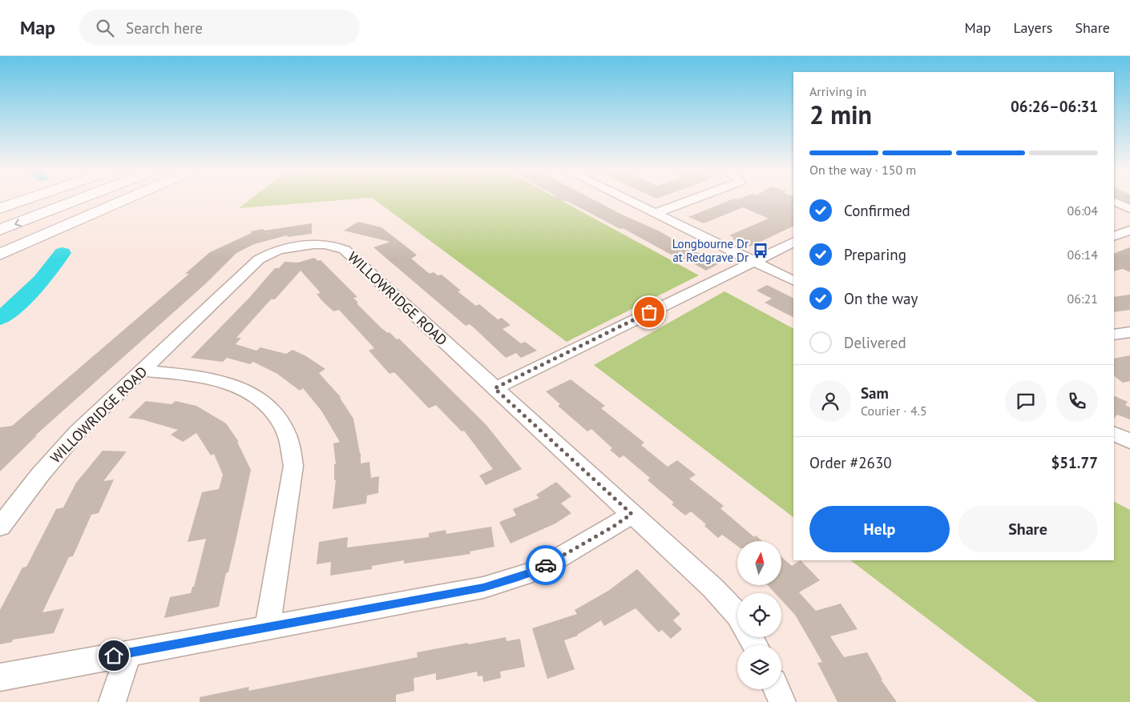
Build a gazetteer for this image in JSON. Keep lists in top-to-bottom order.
{
  "streets": {
    "street": ["WILLOWRIDGE ROAD"]
  },
  "places": {
    "bus stop": ["Longbourne Dr at Redgrave Dr"]
  },
  "north": "top",
  "page": {
    "header": "Map",
    "search": "Search here",
    "nav": ["Map", "Layers", "Share"],
    "heading": ["2 min", "Arriving in", "06:26–06:31"],
    "panel": [
      "Sam",
      "Courier · 4.5",
      "Order #2630",
      "$51.77"
    ],
    "bar": "On the way · 150 m",
    "list": [
      ["Confirmed", "06:04"],
      ["Preparing", "06:14"],
      ["On the way", "06:21"],
      "Delivered"
    ],
    "buttons": ["Help", "Share"]
  }
}
